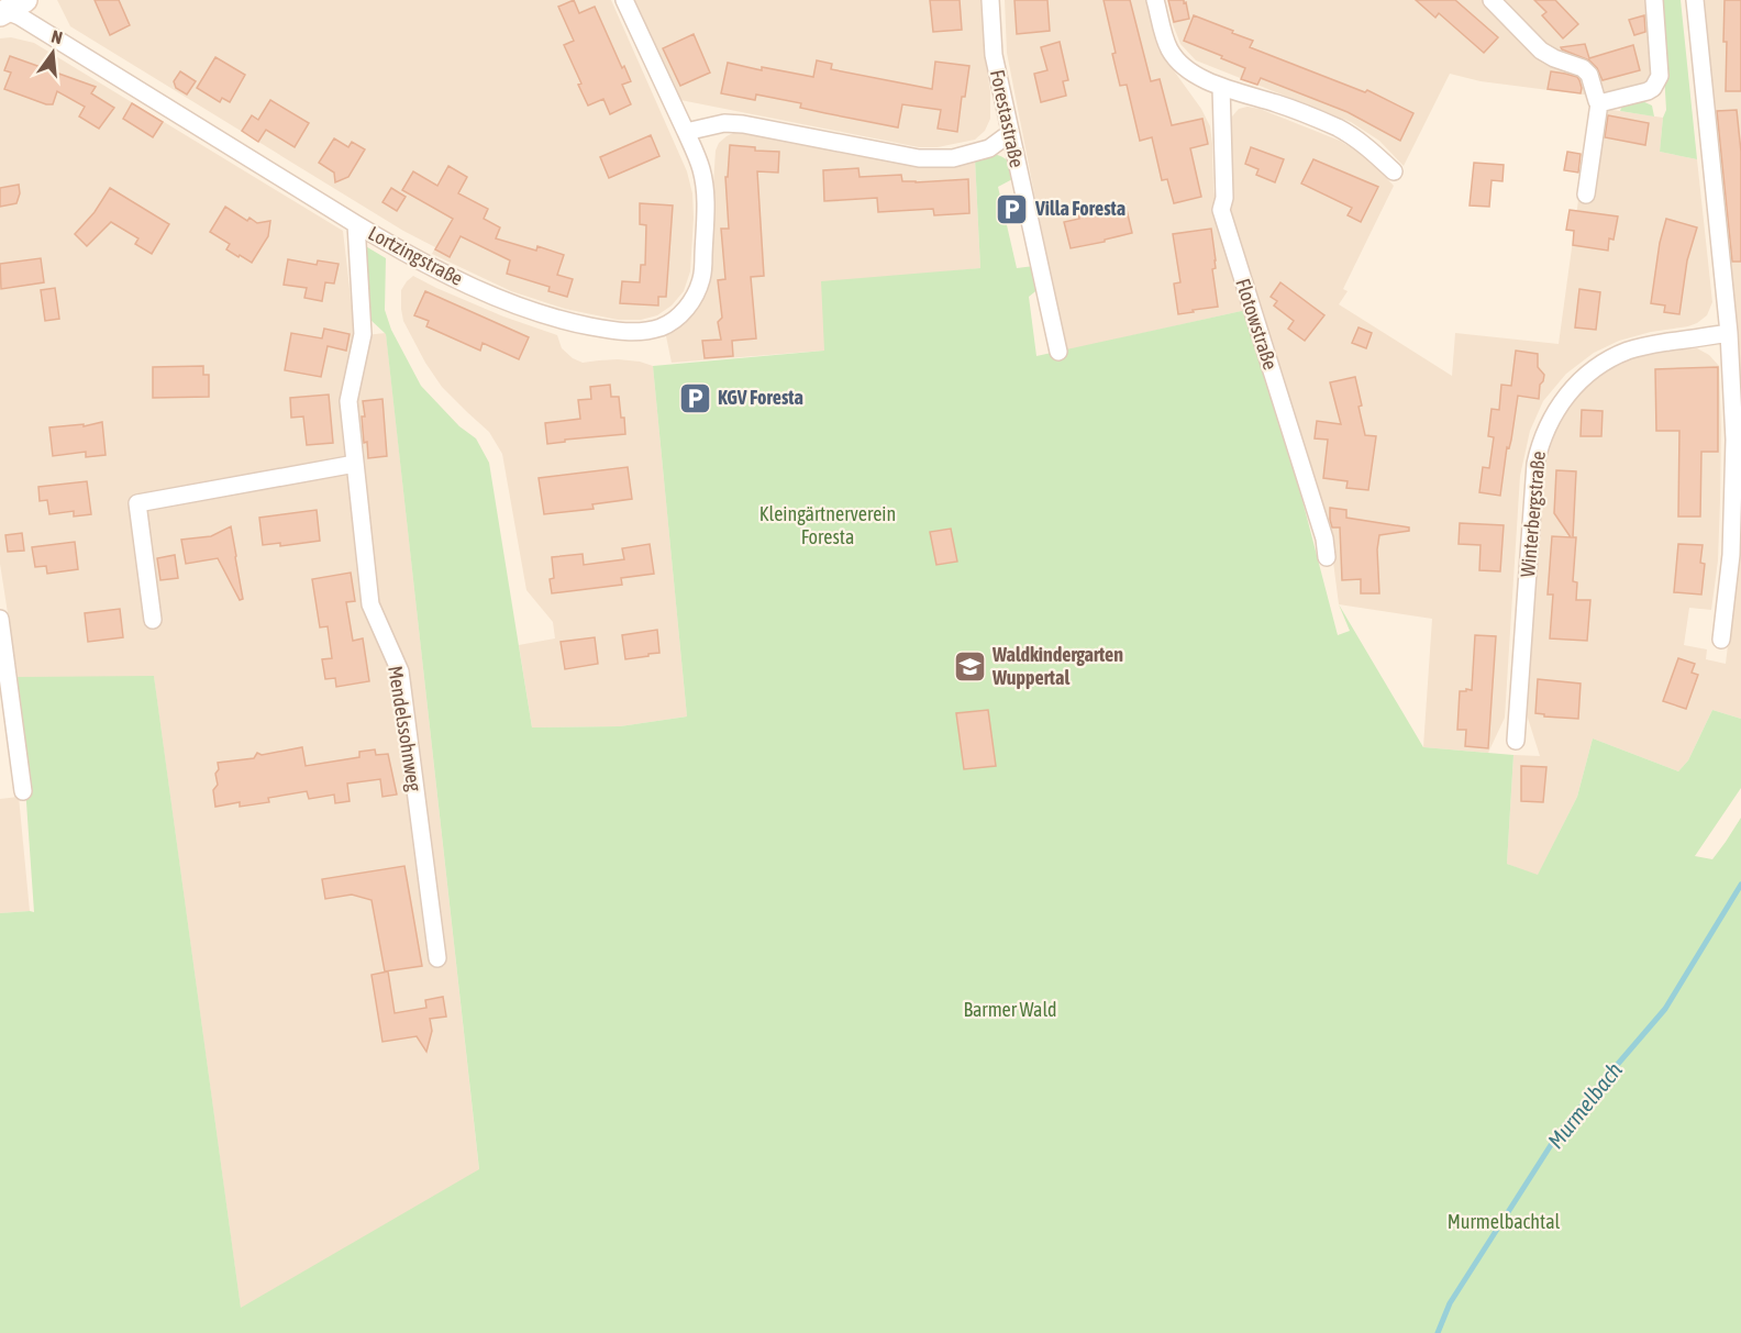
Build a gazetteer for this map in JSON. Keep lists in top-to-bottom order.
{
  "streets": {
    "street": [
      "Forestastraße",
      "Lortzingstraße",
      "Flotowstraße",
      "Winterbergstraße",
      "Mendelssohnweg"
    ]
  },
  "crossings": [
    ["Lortzingstraße", "Mendelssohnweg"]
  ],
  "water": ["Murmelbach"],
  "parks": ["Kleingärtnerverein Foresta", "Barmer Wald", "Murmelbachtal"],
  "places": {
    "parking": ["Villa Foresta", "KGV Foresta"],
    "school or university": ["Waldkindergarten Wuppertal"]
  },
  "north": "top"
}
